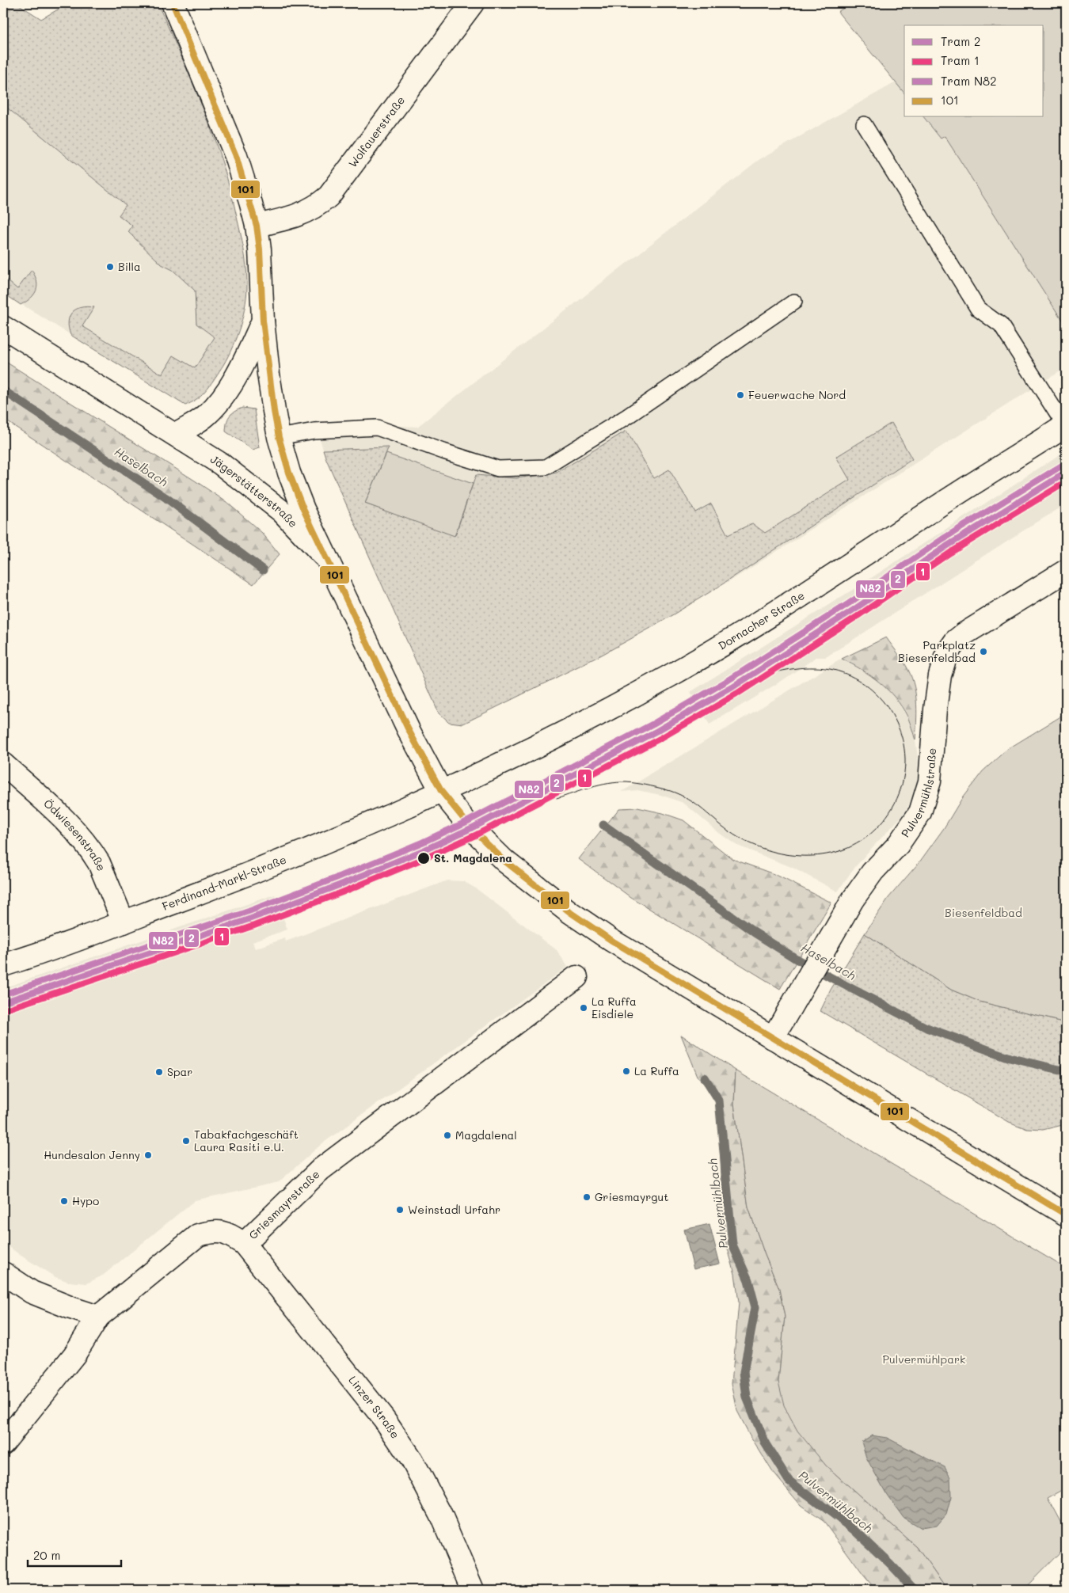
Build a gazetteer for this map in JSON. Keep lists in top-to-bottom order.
{
  "streets": {
    "street": [
      "Wolfauerstraße",
      "Jägerstätterstraße",
      "Dornacher Straße",
      "Pulvermühlstraße",
      "Ödwiesenstraße",
      "Ferdinand-Markl-Straße",
      "Griesmayrstraße",
      "Linzer Straße"
    ]
  },
  "crossings": [
    ["Jägerstätterstraße", "Dornacher Straße"],
    ["Jägerstätterstraße", "Ferdinand-Markl-Straße"],
    ["Dornacher Straße", "Ferdinand-Markl-Straße"],
    ["Ödwiesenstraße", "Ferdinand-Markl-Straße"],
    ["Griesmayrstraße", "Linzer Straße"]
  ],
  "water": ["Haselbach", "Pulvermühlbach"],
  "parks": ["Biesenfeldbad", "Pulvermühlpark"],
  "places": [
    "Billa",
    "Feuerwache Nord",
    "Parkplatz Biesenfeldbad",
    "St. Magdalena",
    "La Ruffa Eisdiele",
    "La Ruffa",
    "Spar",
    "Magdalenal",
    "Tabakfachgeschäft Laura Rasiti e.U.",
    "Hundesalon Jenny",
    "Griesmayrgut",
    "Hypo",
    "Weinstadl Urfahr"
  ],
  "lines": [
    "transit line 101",
    "tram line N82",
    "tram line 2",
    "tram line 1"
  ],
  "legend": [
    "Tram 2",
    "Tram 1",
    "Tram N82",
    "101"
  ],
  "scale_bar": "20 m"
}
